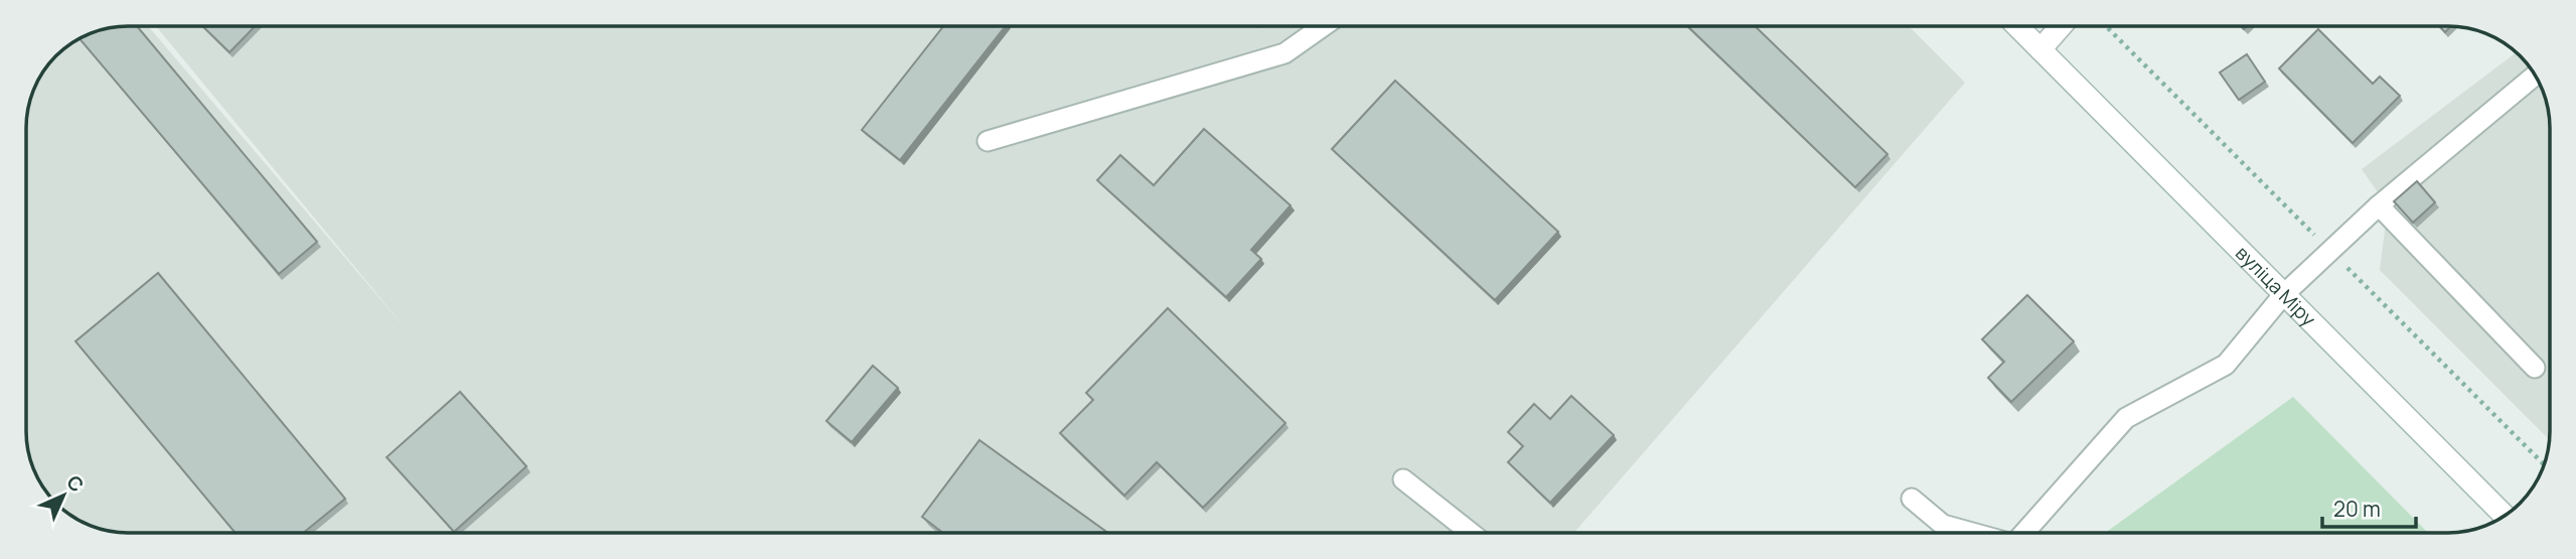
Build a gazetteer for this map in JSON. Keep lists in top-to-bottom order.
{
  "streets": {
    "main road": ["вуліца Міру"]
  },
  "scale_bar": "20 m",
  "north": "top right"
}
